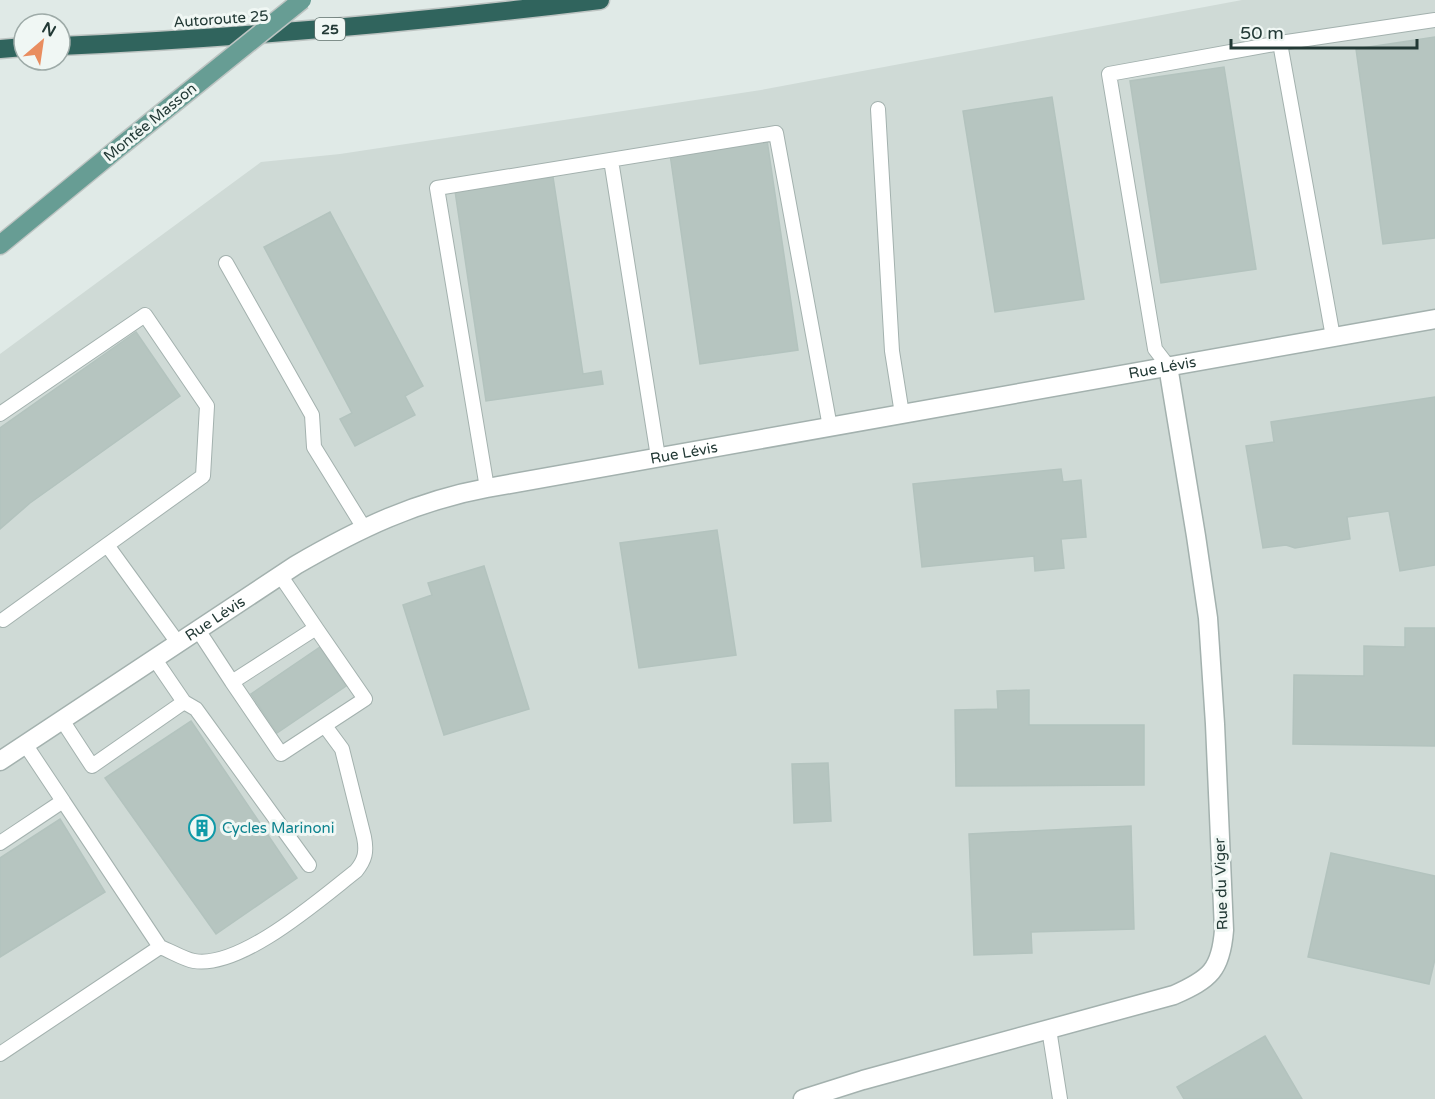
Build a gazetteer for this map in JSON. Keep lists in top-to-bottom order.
{
  "streets": {
    "highway": ["Autoroute 25", "25"],
    "main road": ["Montée Masson"],
    "street": ["Rue Lévis", "Rue du Viger"]
  },
  "crossings": [
    ["Rue Lévis", "Rue du Viger"]
  ],
  "places": {
    "building": ["Cycles Marinoni"]
  },
  "scale_bar": "50 m",
  "north": "top right"
}
